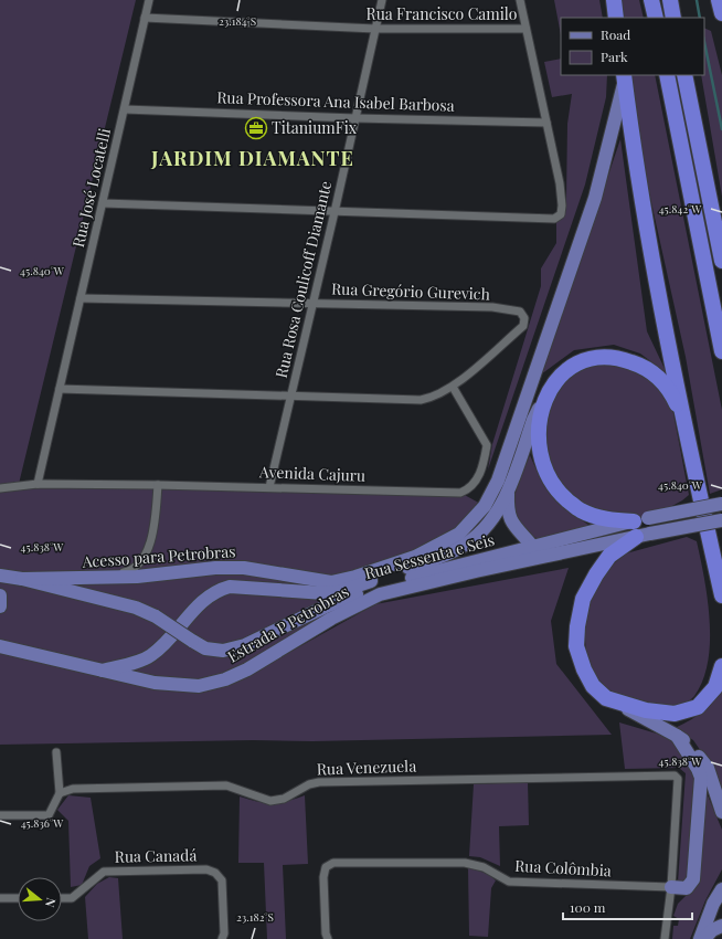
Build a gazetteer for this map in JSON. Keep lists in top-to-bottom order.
{
  "streets": {
    "main road": ["Acesso para Petrobras", "Rua Sessenta e Seis", "Estrada P Petrobras"],
    "street": [
      "Rua Francisco Camilo",
      "Rua Professora Ana Isabel Barbosa",
      "Rua José Locatelli",
      "Rua Rosa Coulicoff Diamante",
      "Rua Gregório Gurevich",
      "Avenida Cajuru",
      "Rua Venezuela",
      "Rua Canadá",
      "Rua Colômbia"
    ]
  },
  "crossings": [
    ["Rua Francisco Camilo", "Rua José Locatelli"],
    ["Rua Francisco Camilo", "Rua Rosa Coulicoff Diamante"],
    ["Rua Professora Ana Isabel Barbosa", "Rua José Locatelli"],
    ["Rua Professora Ana Isabel Barbosa", "Rua Rosa Coulicoff Diamante"],
    ["Rua José Locatelli", "Rua Gregório Gurevich"],
    ["Rua José Locatelli", "Avenida Cajuru"],
    ["Rua Rosa Coulicoff Diamante", "Rua Gregório Gurevich"],
    ["Rua Rosa Coulicoff Diamante", "Avenida Cajuru"],
    ["Rua Gregório Gurevich", "Avenida Cajuru"],
    ["Acesso para Petrobras", "Rua Sessenta e Seis"],
    ["Rua Venezuela", "Rua Colômbia"]
  ],
  "districts": ["JARDIM DIAMANTE"],
  "places": {
    "office": ["TitaniumFix"]
  },
  "legend": ["Road", "Park"],
  "scale_bar": "100 m",
  "north": "right",
  "coordinates": [
    "23.184°S",
    "45.842°W",
    "45.840°W",
    "45.838°W",
    "45.836°W",
    "23.182°S"
  ]
}
